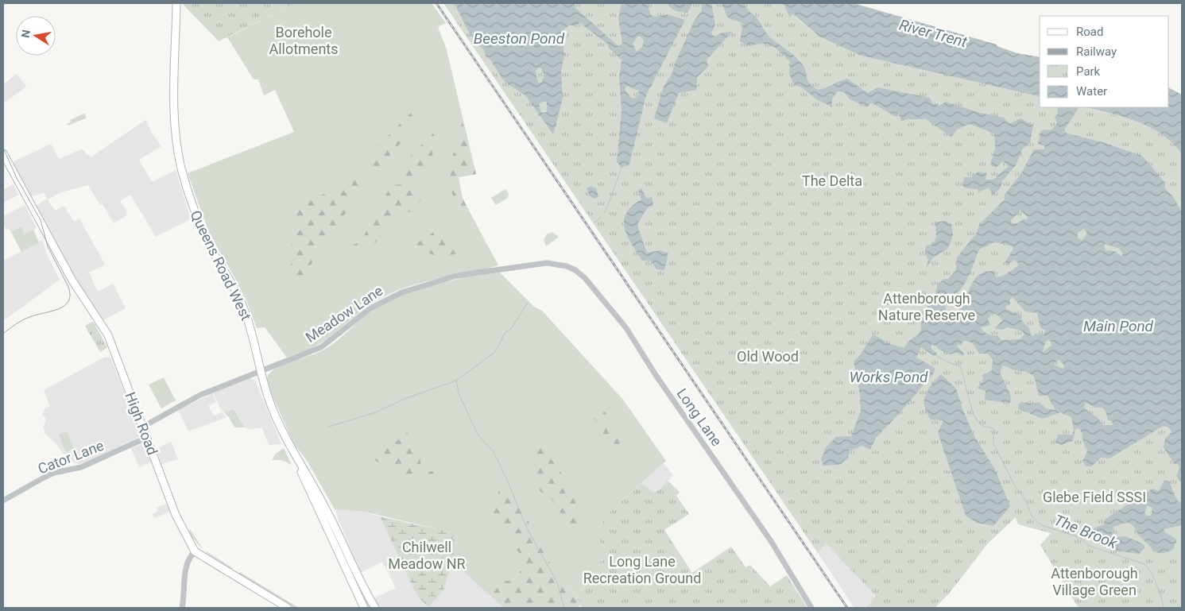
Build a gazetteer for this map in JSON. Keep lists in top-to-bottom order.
{
  "streets": {
    "main road": ["Queens Road West", "High Road"],
    "street": ["Meadow Lane", "Long Lane", "Cator Lane"]
  },
  "crossings": [
    ["Queens Road West", "Meadow Lane"],
    ["Meadow Lane", "Long Lane"],
    ["Meadow Lane", "High Road"],
    ["High Road", "Cator Lane"]
  ],
  "water": [
    "River Trent",
    "Beeston Pond",
    "Main Pond",
    "Works Pond",
    "The Brook"
  ],
  "parks": [
    "Borehole Allotments",
    "The Delta",
    "Attenborough Nature Reserve",
    "Old Wood",
    "Glebe Field SSSI",
    "Chilwell Meadow NR",
    "Long Lane Recreation Ground",
    "Attenborough Village Green"
  ],
  "legend": [
    "Road",
    "Railway",
    "Park",
    "Water"
  ],
  "north": "left"
}
